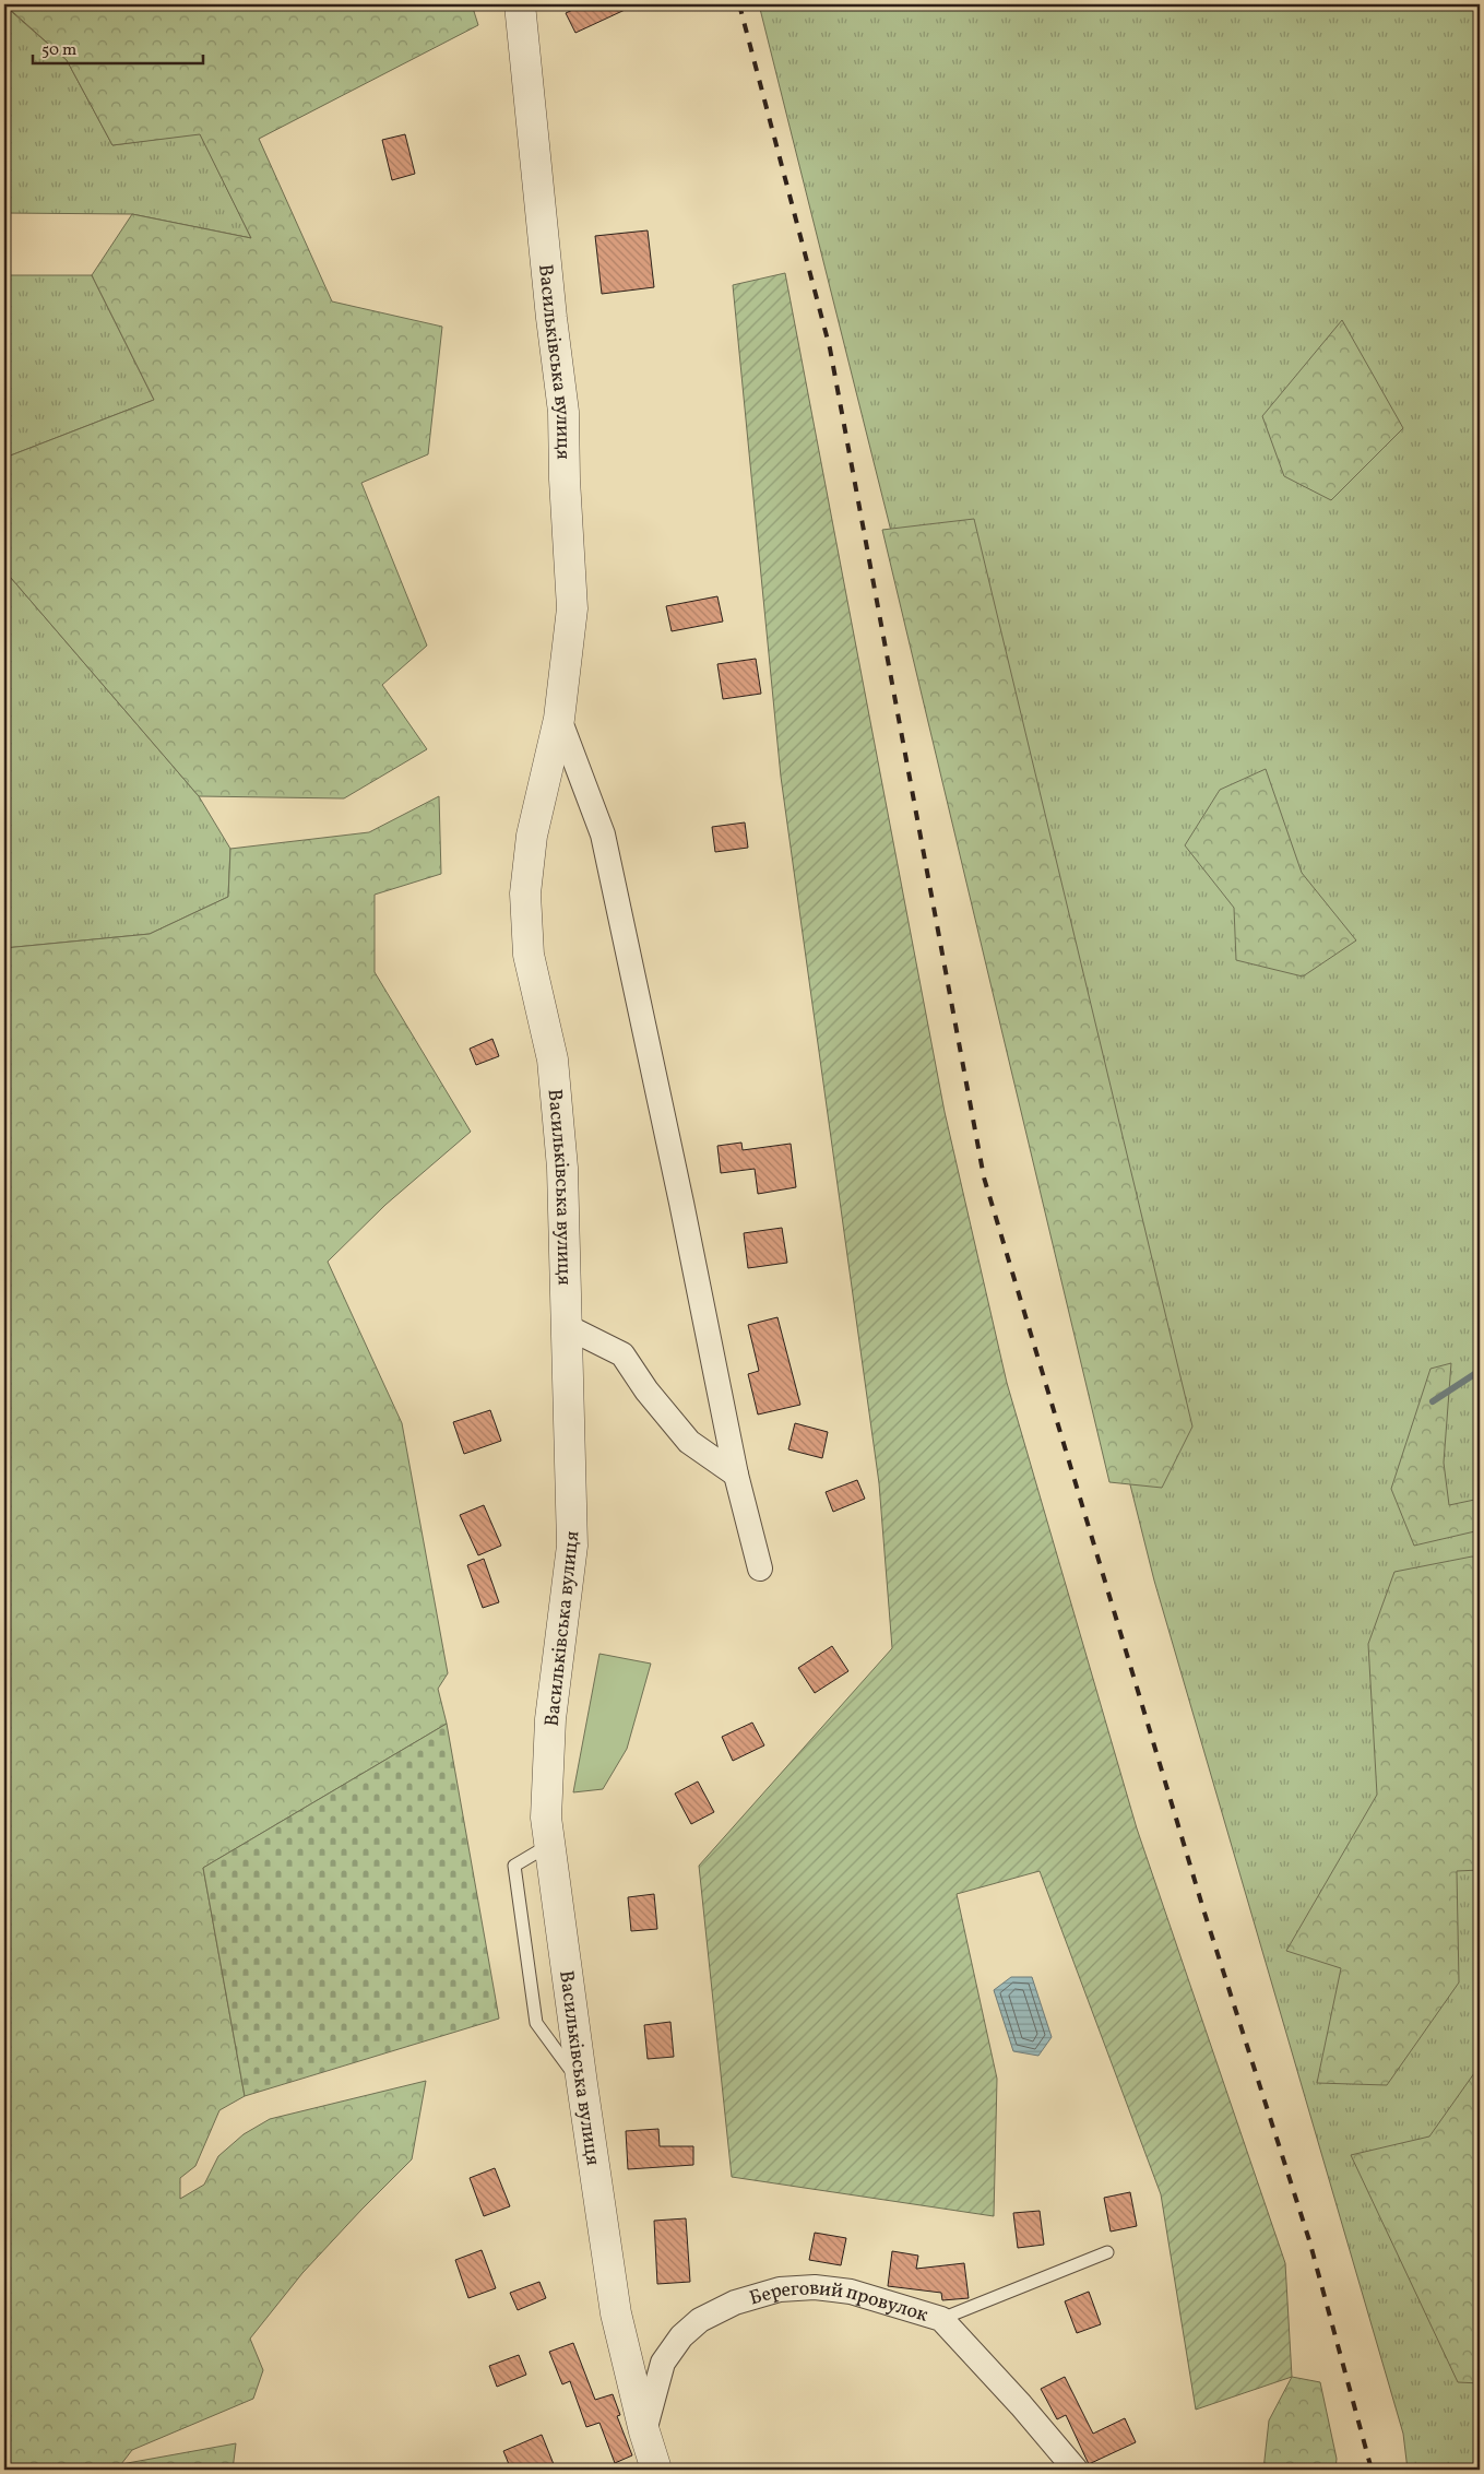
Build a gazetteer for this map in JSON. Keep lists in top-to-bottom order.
{
  "streets": {
    "street": ["Васильківська вулиця", "Береговий провулок"]
  },
  "crossings": [
    ["Васильківська вулиця", "Береговий провулок"]
  ],
  "scale_bar": "50 m"
}
